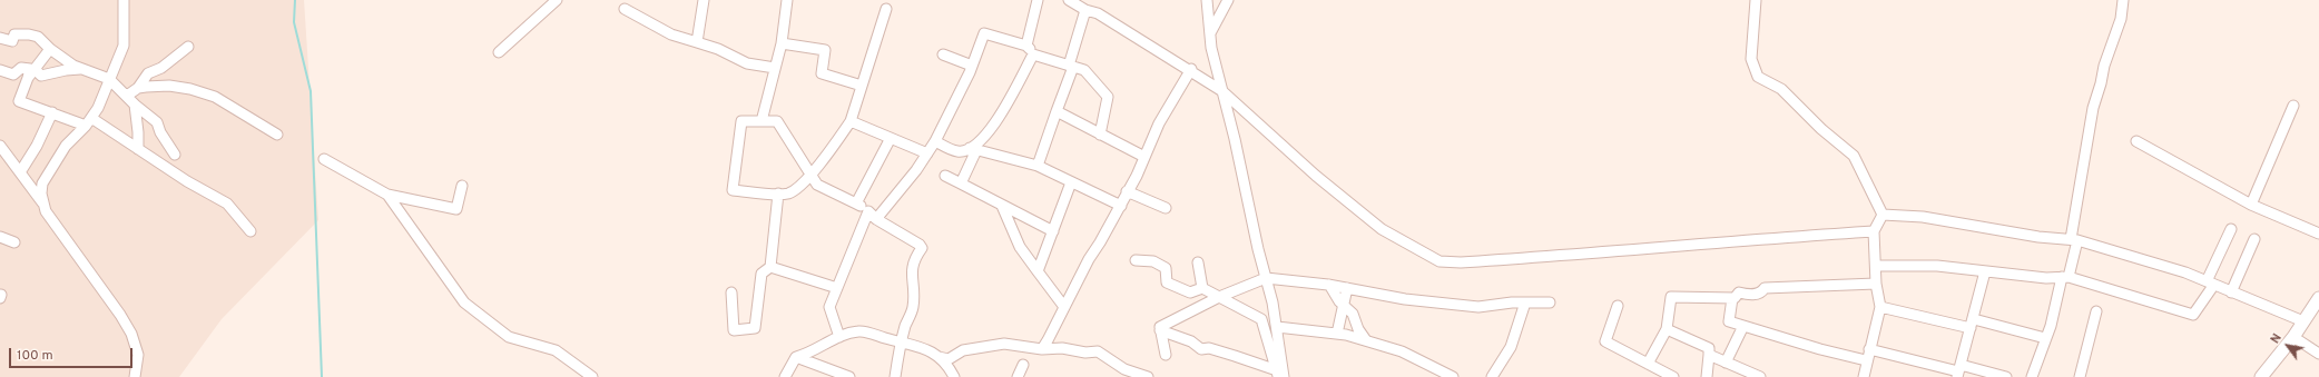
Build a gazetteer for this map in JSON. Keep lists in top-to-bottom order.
{
  "scale_bar": "100 m",
  "north": "top left"
}
